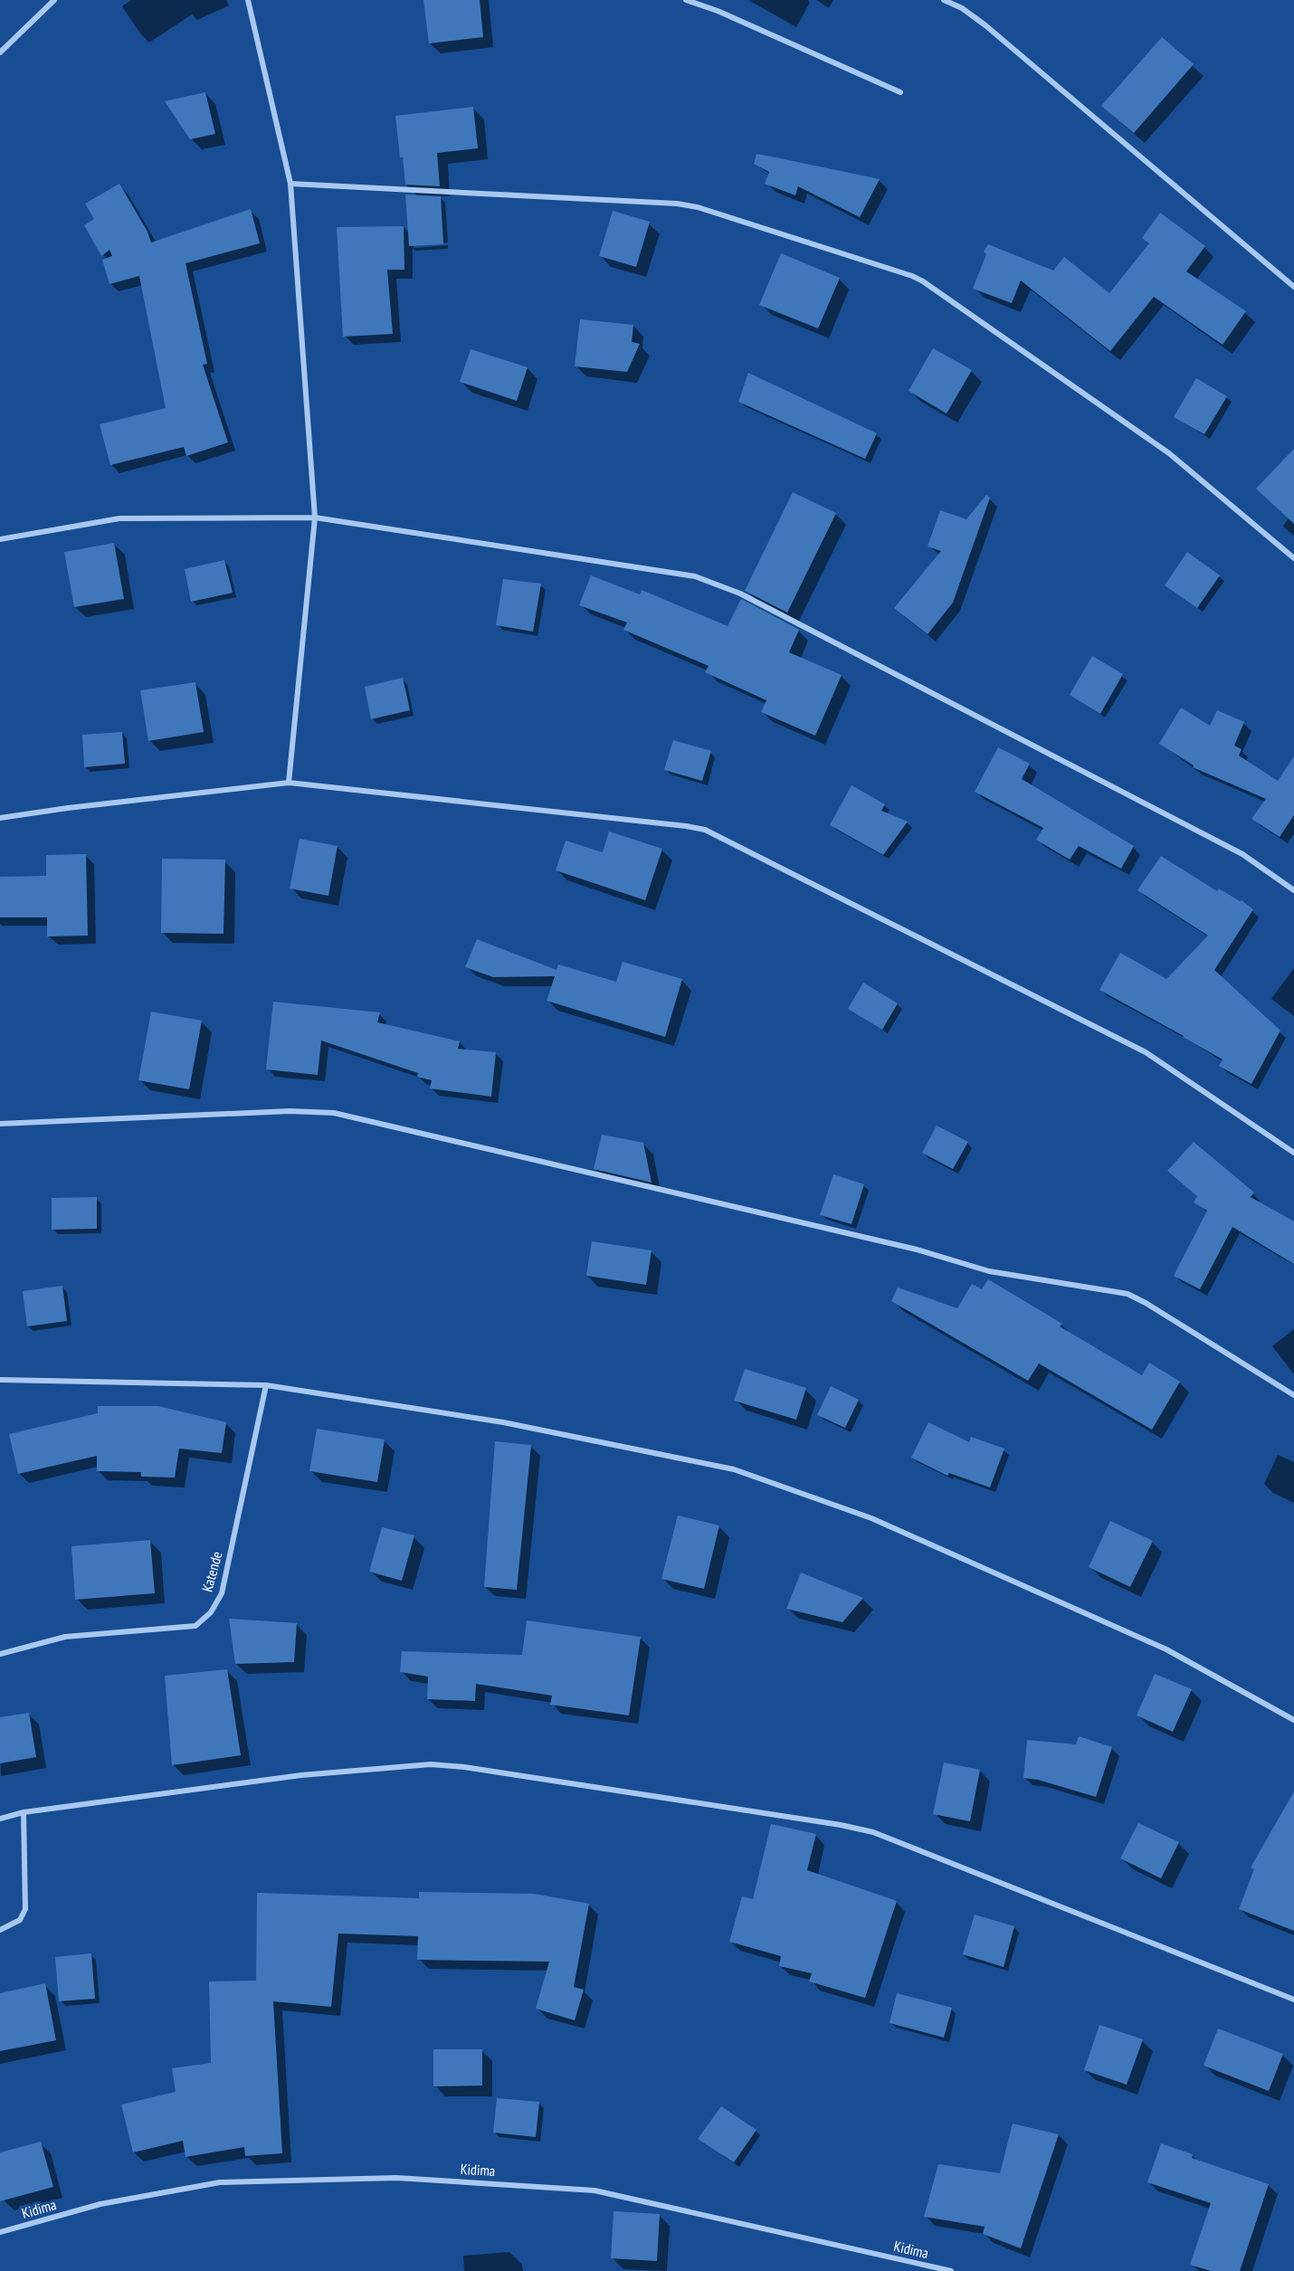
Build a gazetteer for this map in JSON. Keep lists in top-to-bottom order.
{
  "streets": {
    "street": ["Katende", "Kidima"]
  }
}
